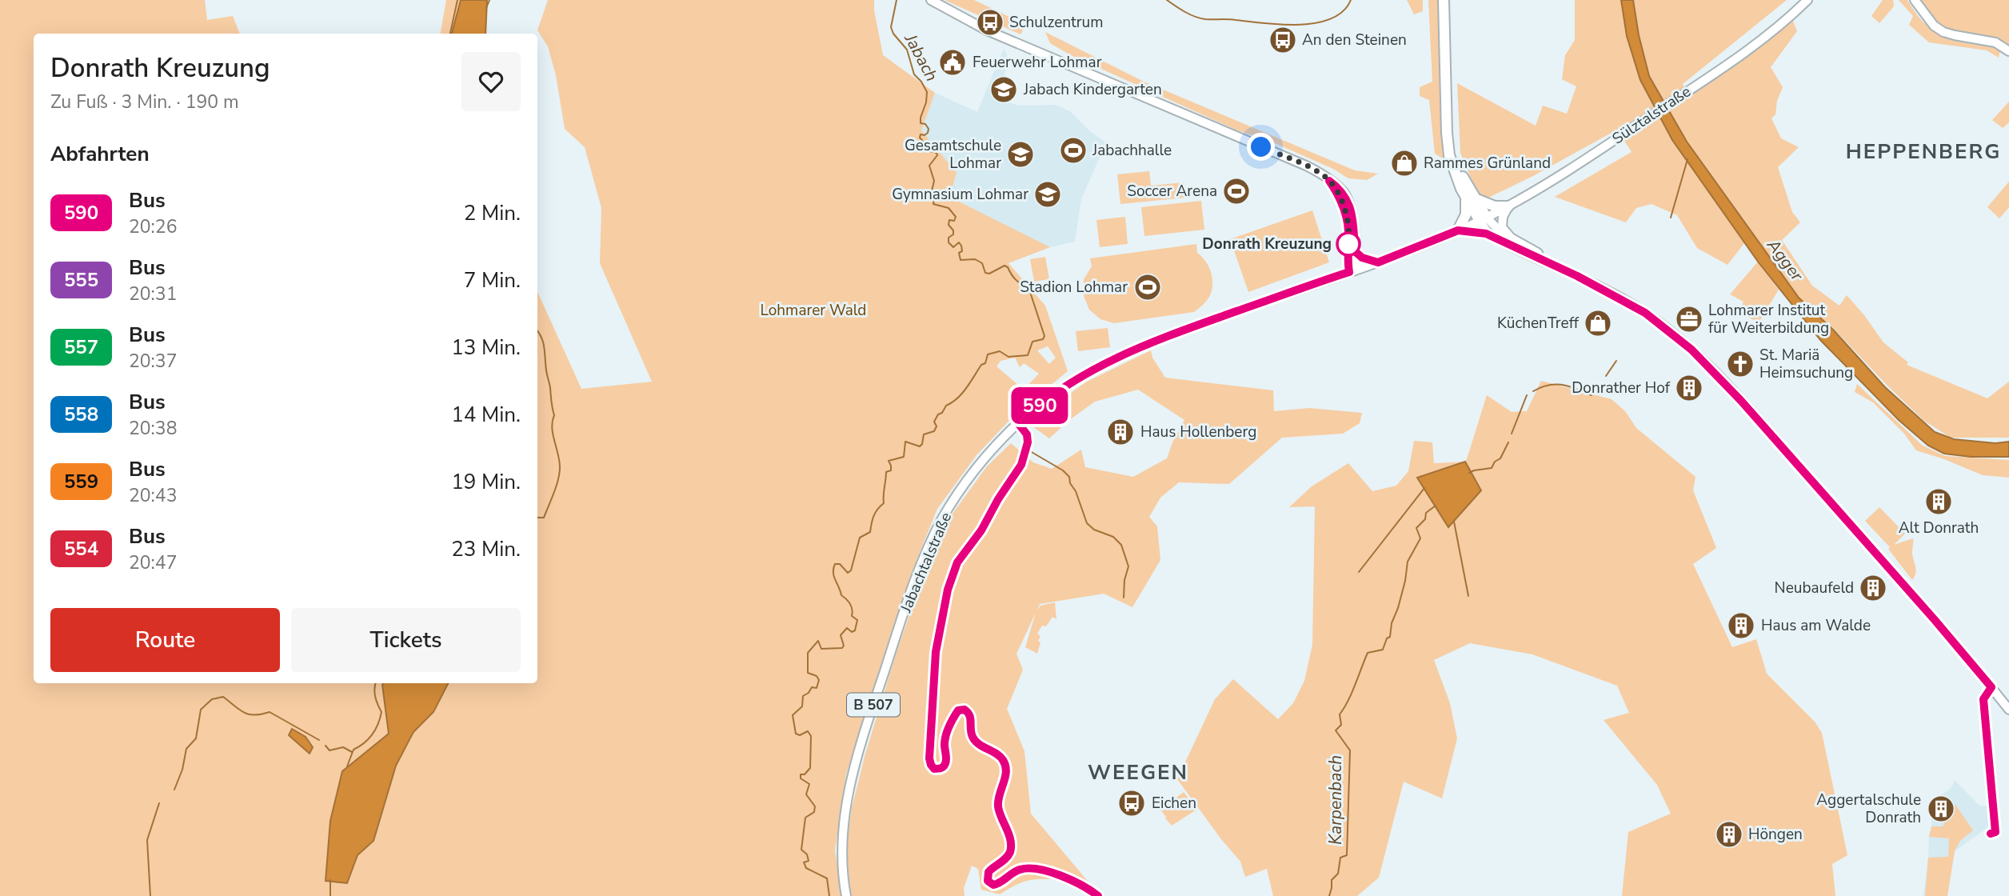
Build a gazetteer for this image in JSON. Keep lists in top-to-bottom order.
{
  "streets": {
    "main road": ["Sülztalstraße", "Jabachtalstraße", "B 507"]
  },
  "crossings": [
    ["Sülztalstraße", "Jabachtalstraße"]
  ],
  "districts": ["HEPPENBERG", "WEEGEN"],
  "water": ["Jabach", "Agger", "Karpenbach"],
  "parks": ["Lohmarer Wald"],
  "places": {
    "bus stop": ["Schulzentrum", "An den Steinen", "Eichen"],
    "public building": ["Feuerwehr Lohmar"],
    "school or university": ["Jabach Kindergarten", "Gesamtschule Lohmar", "Gymnasium Lohmar"],
    "sports": ["Jabachhalle", "Soccer Arena", "Stadion Lohmar"],
    "shop": ["Rammes Grünland", "KüchenTreff"],
    "other": ["Donrath Kreuzung"],
    "office": ["Lohmarer Institut für Weiterbildung"],
    "church": ["St. Mariä Heimsuchung"],
    "building": [
      "Donrather Hof",
      "Haus Hollenberg",
      "Alt Donrath",
      "Neubaufeld",
      "Haus am Walde",
      "Aggertalschule Donrath",
      "Höngen"
    ]
  },
  "lines": ["bus line 590"],
  "page": {
    "on_map": "590",
    "heading": [
      ["Donrath Kreuzung", "Zu Fuß · 3 Min. · 190 m"],
      "Abfahrten"
    ],
    "list": [
      {
        "mark": "590",
        "name": "Bus",
        "note": "20:26",
        "value": "2 Min."
      },
      {
        "mark": "555",
        "name": "Bus",
        "note": "20:31",
        "value": "7 Min."
      },
      {
        "mark": "557",
        "name": "Bus",
        "note": "20:37",
        "value": "13 Min."
      },
      {
        "mark": "558",
        "name": "Bus",
        "note": "20:38",
        "value": "14 Min."
      },
      {
        "mark": "559",
        "name": "Bus",
        "note": "20:43",
        "value": "19 Min."
      },
      {
        "mark": "554",
        "name": "Bus",
        "note": "20:47",
        "value": "23 Min."
      }
    ],
    "buttons": ["Route", "Tickets"]
  }
}
